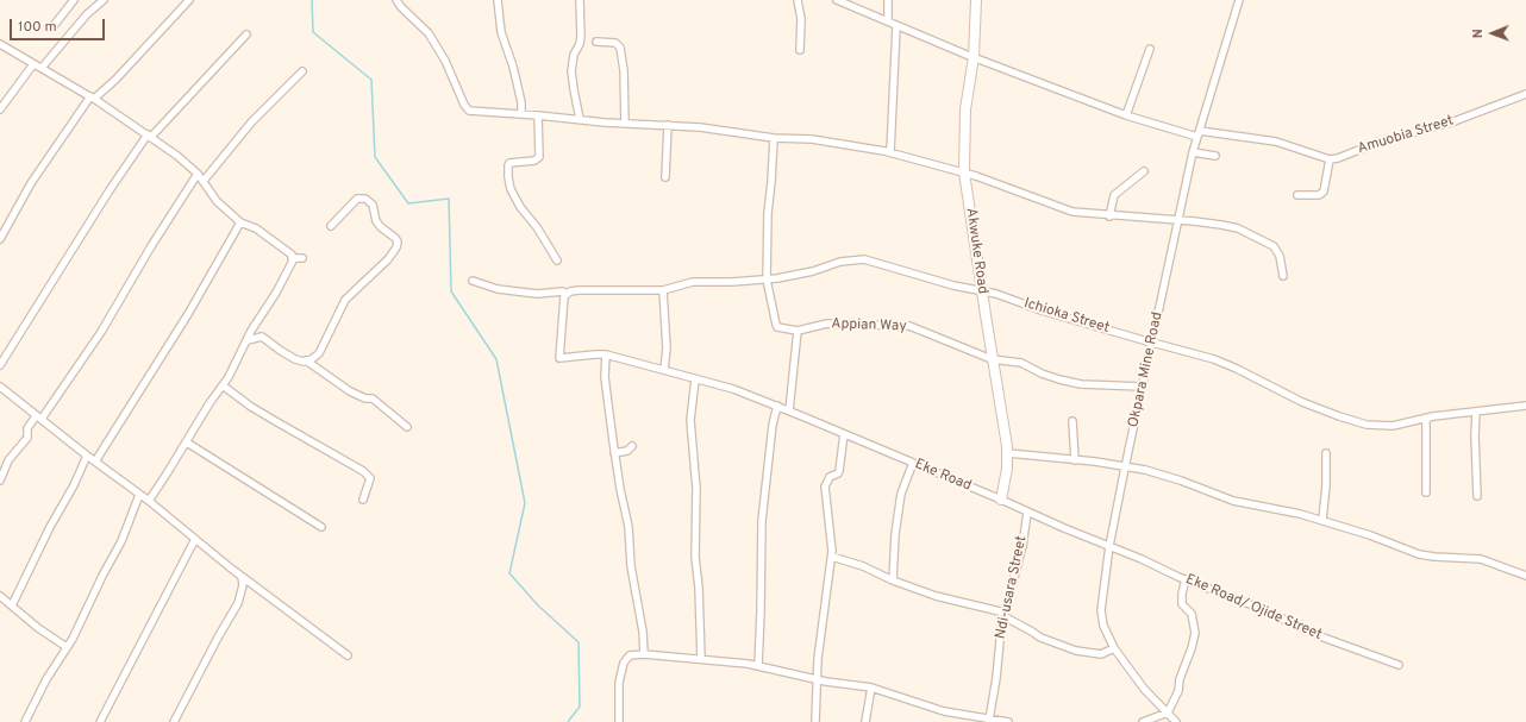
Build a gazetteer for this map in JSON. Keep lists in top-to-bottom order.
{
  "streets": {
    "main road": ["Akwuke Road"],
    "street": [
      "Amuobia Street",
      "Ichioka Street",
      "Appian Way",
      "Okpara Mine Road",
      "Eke Road",
      "Ndi-usara Street",
      "Eke Road/ Ojide Street"
    ]
  },
  "crossings": [
    ["Akwuke Road", "Ichioka Street"],
    ["Akwuke Road", "Appian Way"],
    ["Akwuke Road", "Eke Road"],
    ["Ichioka Street", "Okpara Mine Road"],
    ["Ichioka Street", "Eke Road"],
    ["Appian Way", "Okpara Mine Road"],
    ["Okpara Mine Road", "Eke Road"],
    ["Okpara Mine Road", "Eke Road/ Ojide Street"],
    ["Eke Road", "Ndi-usara Street"],
    ["Eke Road", "Eke Road/ Ojide Street"]
  ],
  "scale_bar": "100 m",
  "north": "left"
}
